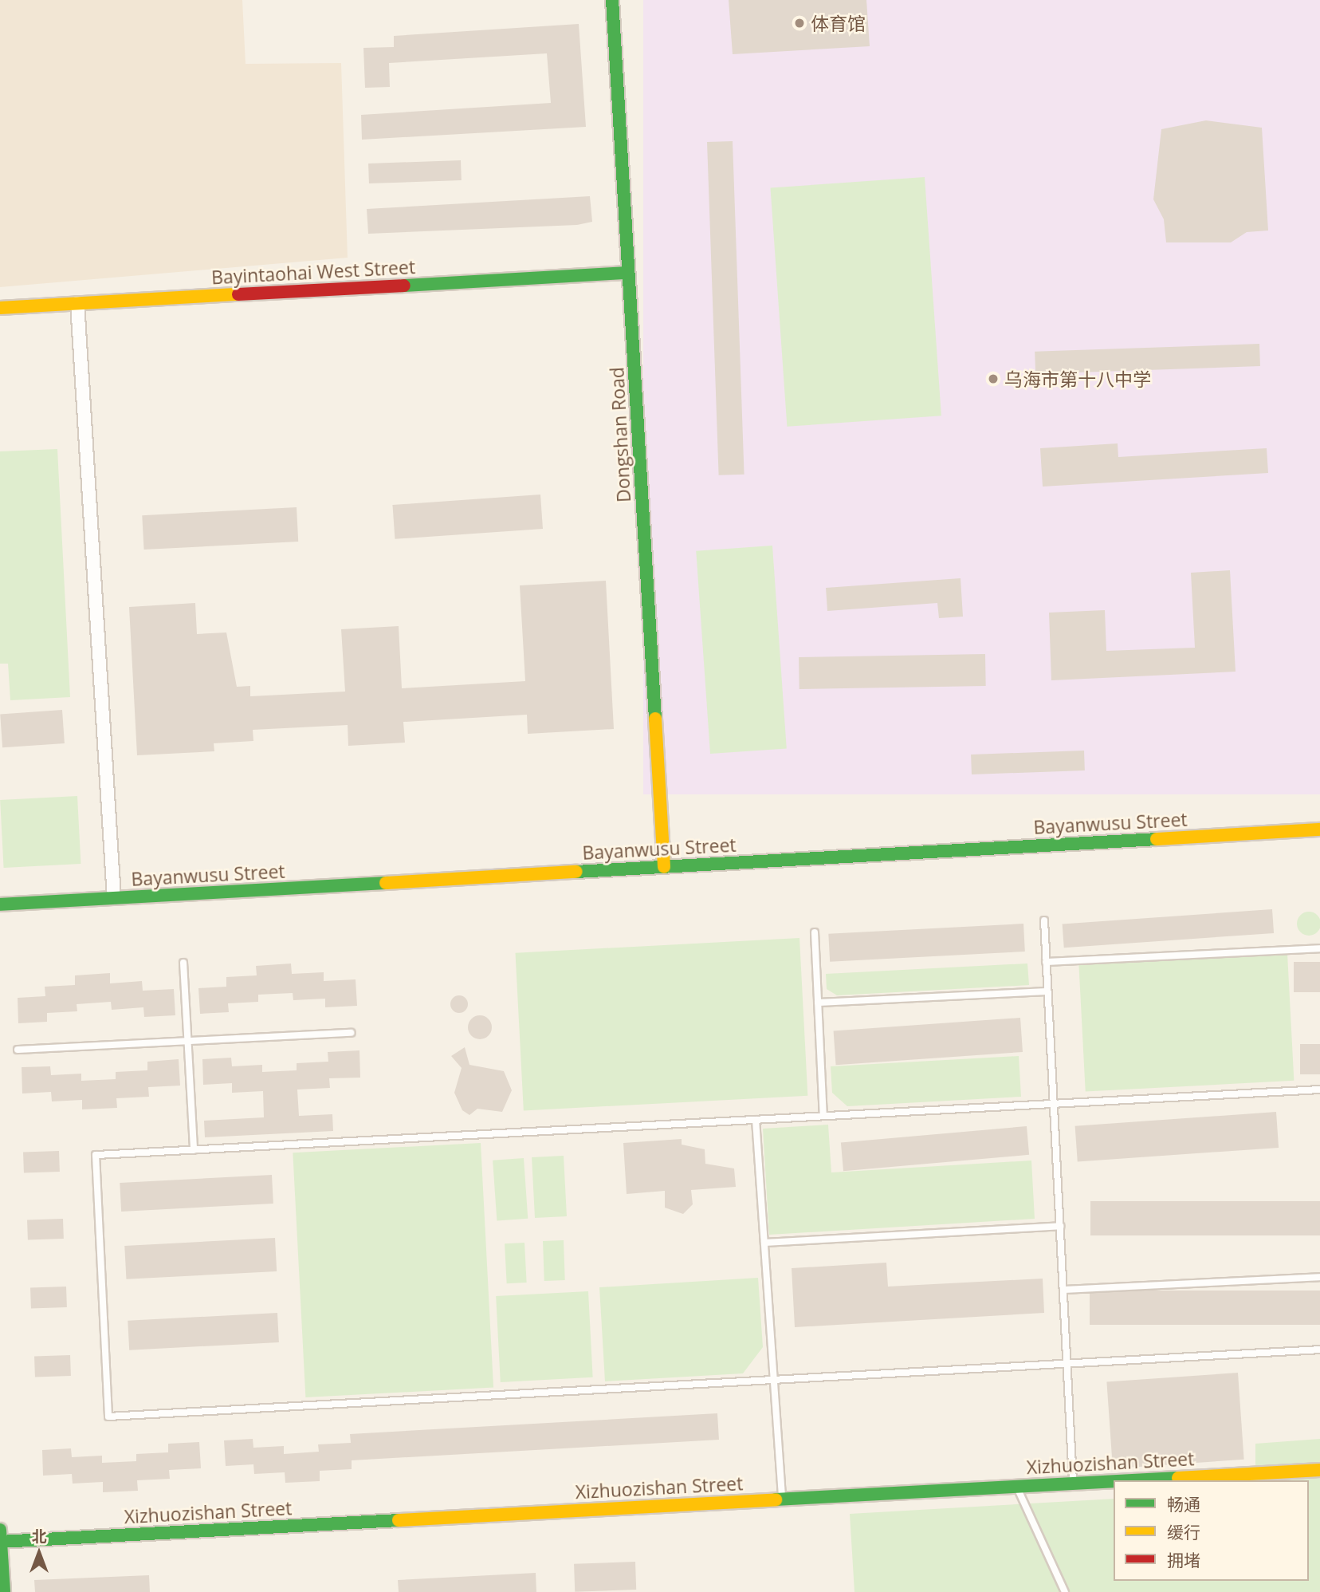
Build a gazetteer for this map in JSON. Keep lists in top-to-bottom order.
{
  "streets": {
    "street": [
      "Bayintaohai West Street",
      "Dongshan Road",
      "Bayanwusu Street",
      "Xizhuozishan Street"
    ]
  },
  "crossings": [
    ["Bayintaohai West Street", "Dongshan Road"],
    ["Dongshan Road", "Bayanwusu Street"]
  ],
  "places": ["体育馆", "乌海市第十八中学"],
  "legend": ["畅通", "缓行", "拥堵"],
  "north": "top"
}
